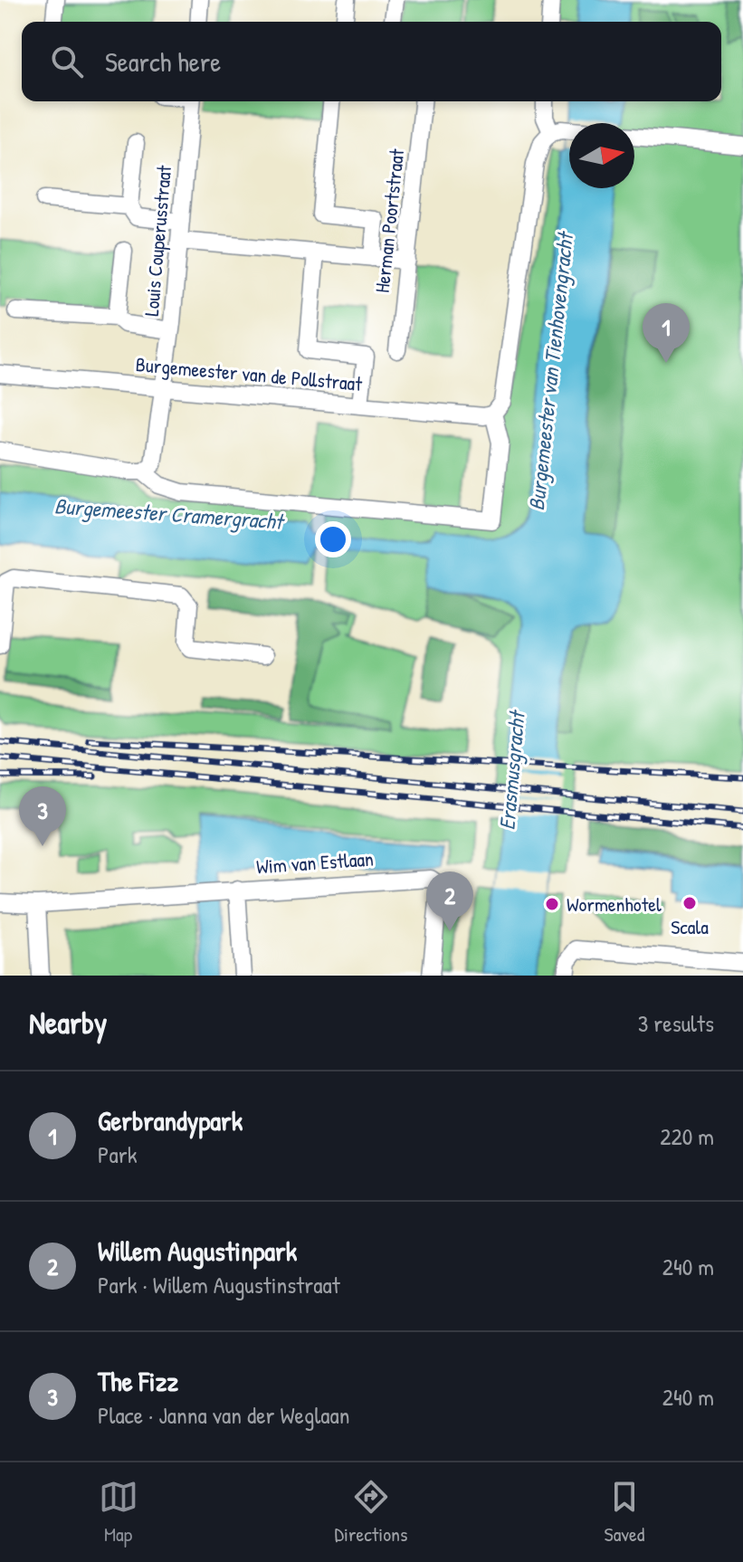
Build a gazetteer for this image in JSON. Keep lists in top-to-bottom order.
{
  "streets": {
    "street": [
      "Herman Poortstraat",
      "Louis Couperusstraat",
      "Burgemeester van de Pollstraat",
      "Wim van Estlaan"
    ]
  },
  "crossings": [
    ["Louis Couperusstraat", "Burgemeester van de Pollstraat"]
  ],
  "water": ["Burgemeester van Tienhovengracht", "Burgemeester Cramergracht", "Erasmusgracht"],
  "places": ["Scala", "Wormenhotel"],
  "north": "right",
  "page": {
    "search": "Search here",
    "pins": ["1", "3", "2"],
    "heading": ["Nearby", "3 results"],
    "list": [
      {
        "mark": "1",
        "name": "Gerbrandypark",
        "note": "Park",
        "value": "220 m"
      },
      {
        "mark": "2",
        "name": "Willem Augustinpark",
        "note": "Park · Willem Augustinstraat",
        "value": "240 m"
      },
      {
        "mark": "3",
        "name": "The Fizz",
        "note": "Place · Janna van der Weglaan",
        "value": "240 m"
      }
    ],
    "nav": ["Map", "Directions", "Saved"]
  }
}
